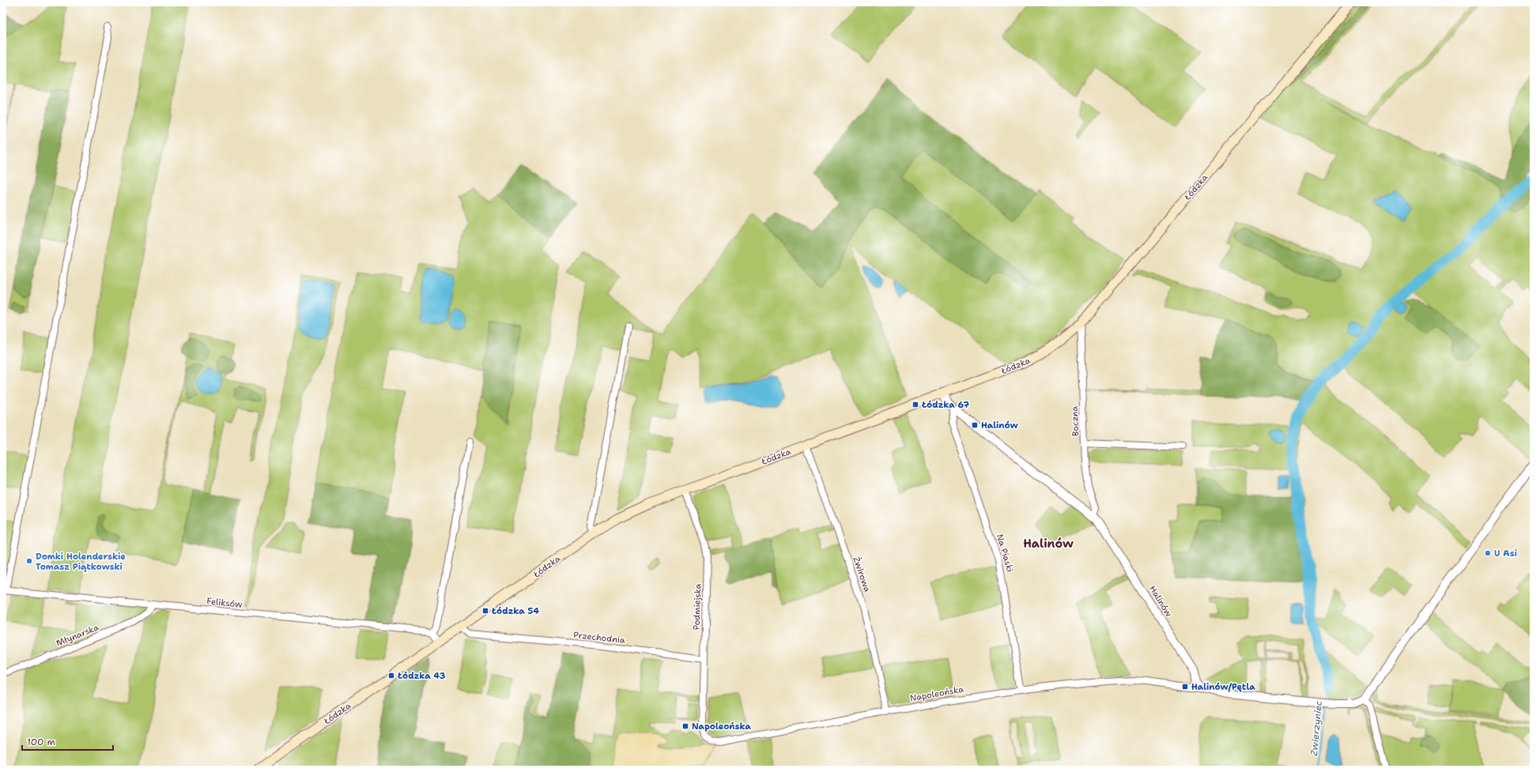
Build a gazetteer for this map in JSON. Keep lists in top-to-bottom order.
{
  "streets": {
    "main road": ["Łódzka"],
    "street": [
      "Boczna",
      "Na Piaski",
      "Żwirowa",
      "Halinów",
      "Feliksów",
      "Podmiejska",
      "Młynarska",
      "Przechodnia",
      "Napoleońska"
    ]
  },
  "crossings": [
    ["Łódzka", "Boczna"],
    ["Łódzka", "Żwirowa"],
    ["Łódzka", "Halinów"],
    ["Łódzka", "Podmiejska"],
    ["Łódzka", "Przechodnia"],
    ["Boczna", "Halinów"],
    ["Na Piaski", "Halinów"],
    ["Na Piaski", "Napoleońska"],
    ["Żwirowa", "Napoleońska"],
    ["Halinów", "Napoleońska"],
    ["Feliksów", "Młynarska"],
    ["Podmiejska", "Przechodnia"],
    ["Podmiejska", "Napoleońska"]
  ],
  "districts": ["Halinów"],
  "water": ["Zwierzyniec"],
  "places": {
    "transit": [
      "Łódzka 67",
      "Halinów",
      "Łódzka 54",
      "Łódzka 43",
      "Halinów/Pętla",
      "Napoleońska"
    ],
    "other": ["U Asi", "Domki Holenderskie Tomasz Piątkowski"]
  },
  "scale_bar": "100 m"
}
